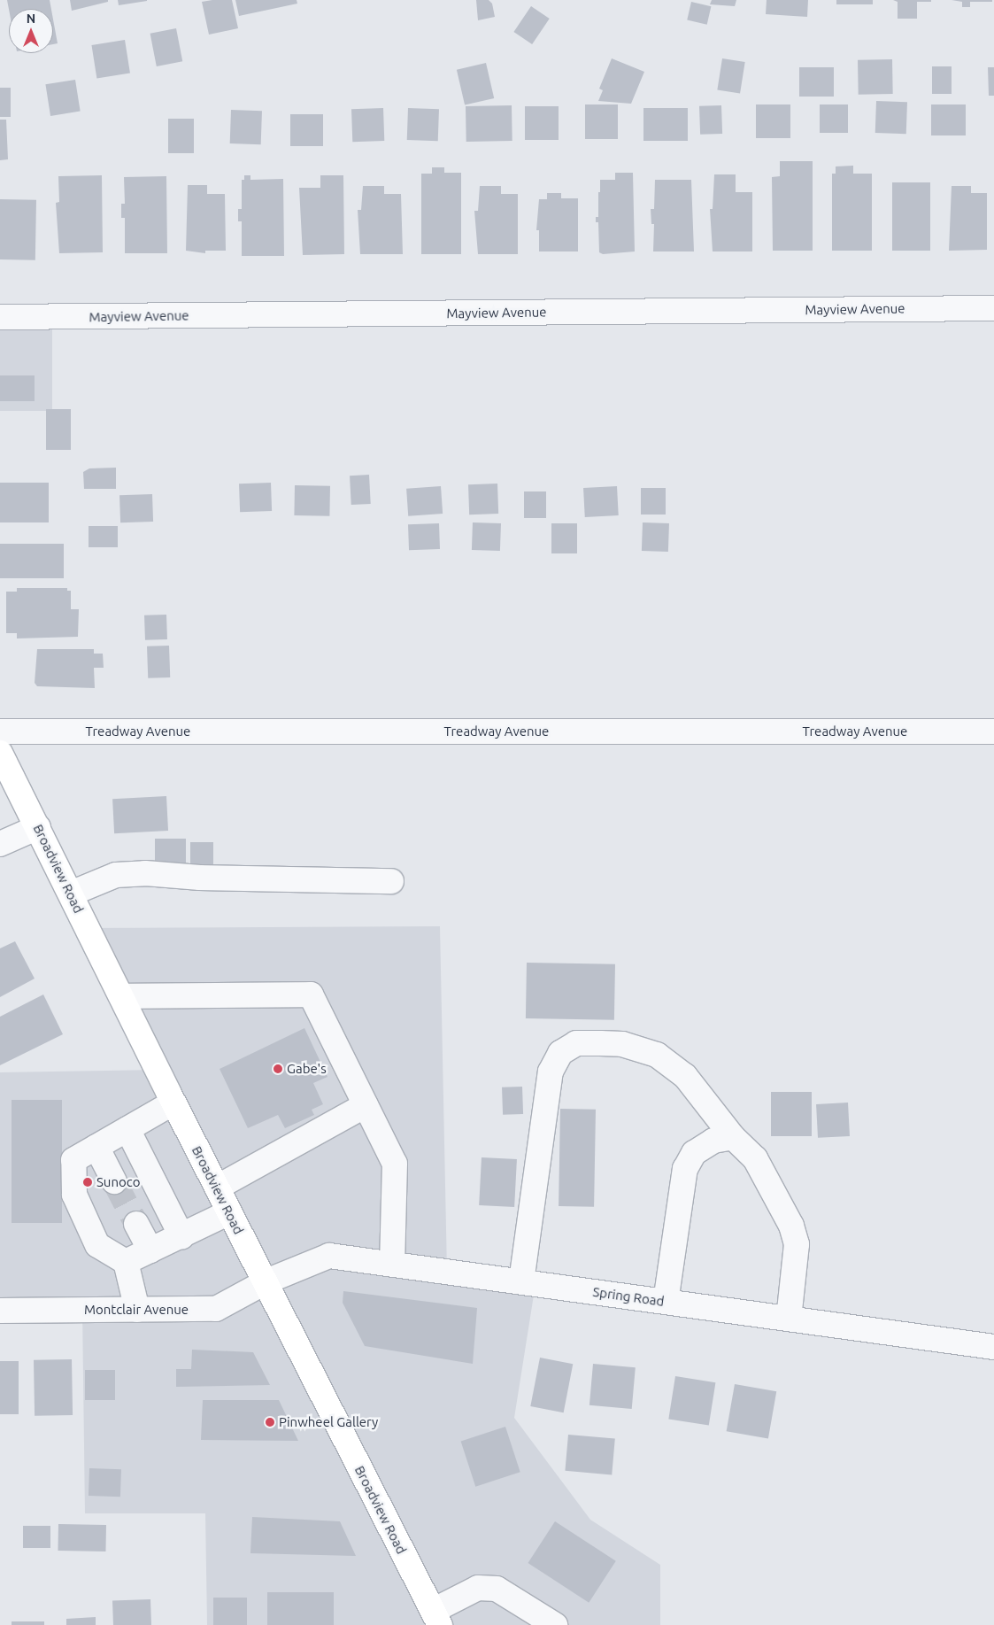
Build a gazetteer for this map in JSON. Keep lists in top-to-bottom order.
{
  "streets": {
    "main road": ["Broadview Road"],
    "street": [
      "Mayview Avenue",
      "Treadway Avenue",
      "Spring Road",
      "Montclair Avenue"
    ]
  },
  "crossings": [
    ["Broadview Road", "Spring Road"],
    ["Broadview Road", "Montclair Avenue"],
    ["Spring Road", "Montclair Avenue"]
  ],
  "places": ["Gabe's", "Sunoco", "Pinwheel Gallery"],
  "north": "top"
}
